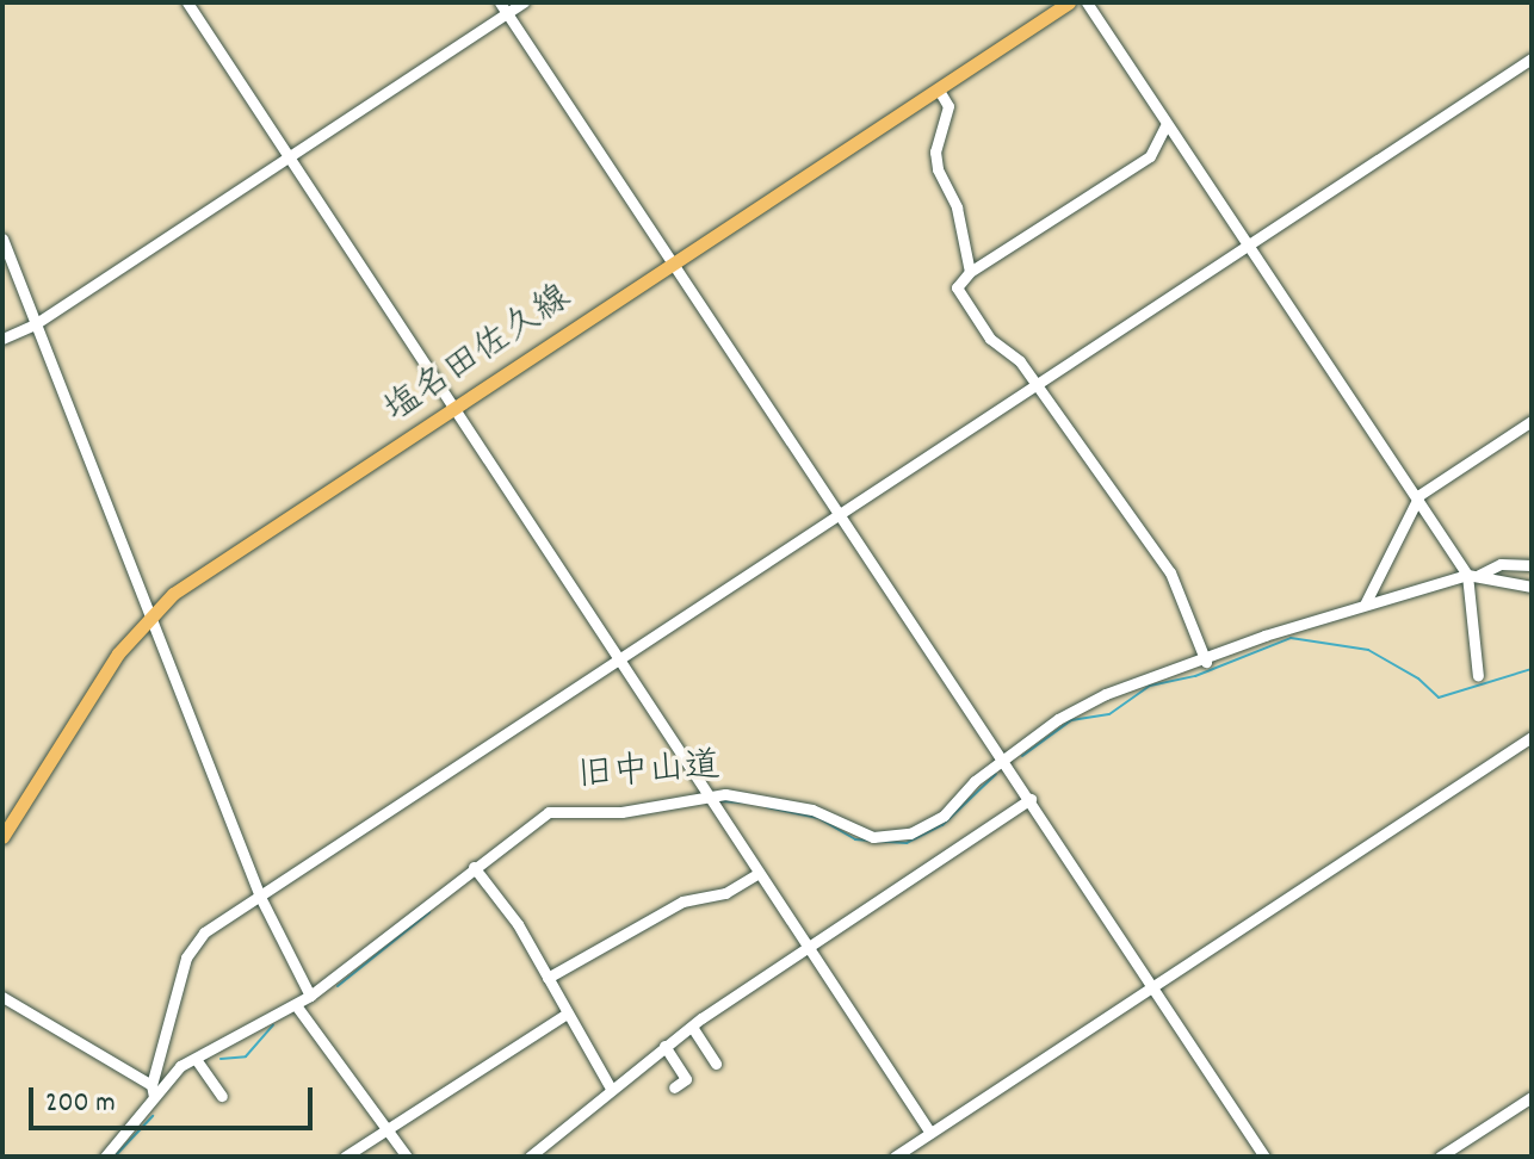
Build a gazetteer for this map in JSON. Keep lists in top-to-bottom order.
{
  "streets": {
    "main road": ["塩名田佐久線"],
    "street": ["旧中山道"]
  },
  "scale_bar": "200 m"
}
